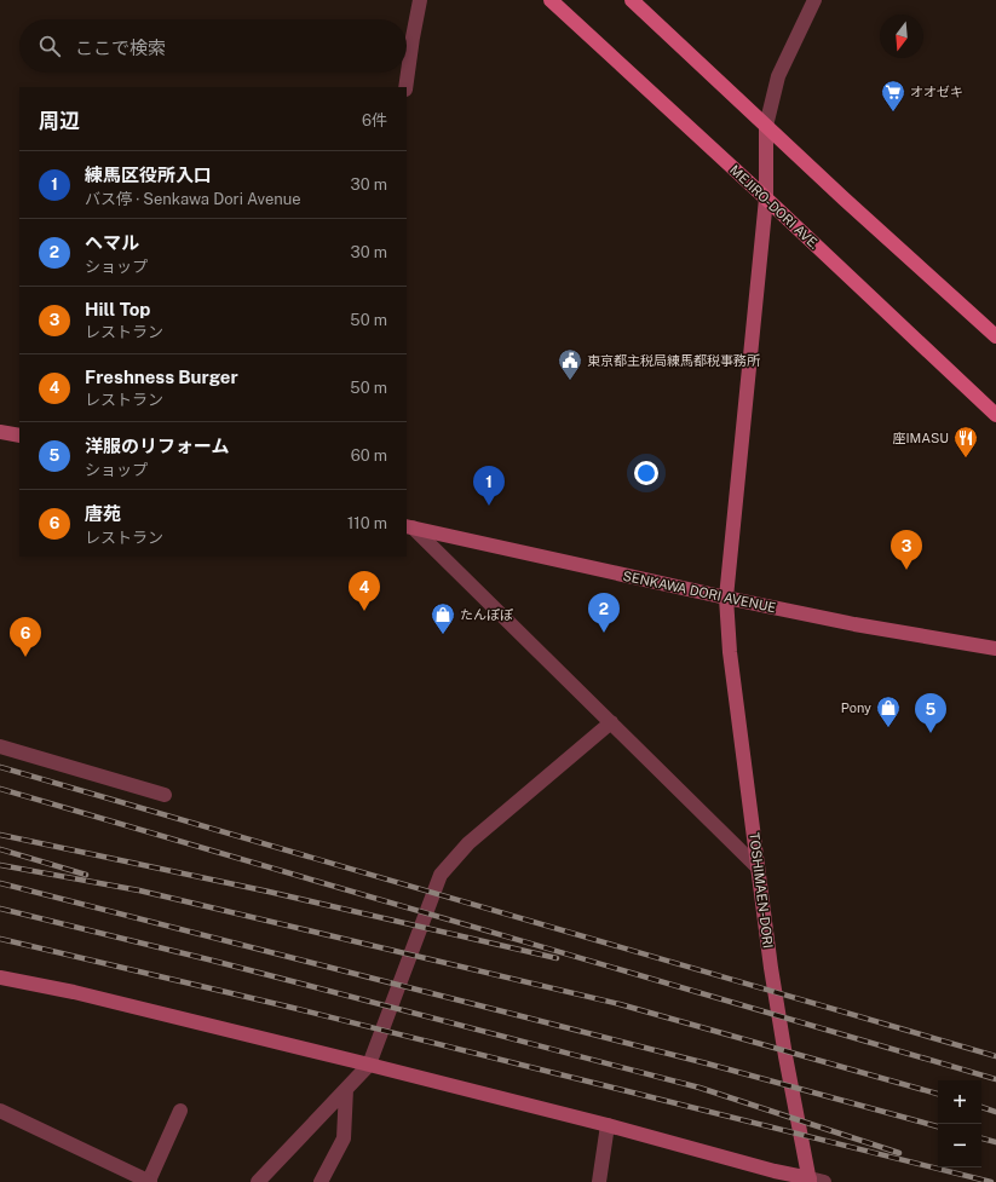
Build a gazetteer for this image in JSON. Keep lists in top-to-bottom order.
{
  "streets": {
    "main road": ["MEJIRO-DORI AVE."],
    "street": ["SENKAWA DORI AVENUE", "TOSHIMAEN-DORI"]
  },
  "crossings": [
    ["MEJIRO-DORI AVE.", "TOSHIMAEN-DORI"],
    ["SENKAWA DORI AVENUE", "TOSHIMAEN-DORI"]
  ],
  "places": {
    "supermarket": ["オオゼキ"],
    "public building": ["東京都主税局練馬都税事務所"],
    "restaurant": ["座IMASU"],
    "shop": ["たんぽぽ", "Pony"]
  },
  "north": "bottom",
  "page": {
    "search": "ここで検索",
    "heading": ["周辺", "6件"],
    "list": [
      {
        "mark": "1",
        "name": "練馬区役所入口",
        "note": "バス停 · Senkawa Dori Avenue",
        "value": "30 m"
      },
      {
        "mark": "2",
        "name": "ヘマル",
        "note": "ショップ",
        "value": "30 m"
      },
      {
        "mark": "3",
        "name": "Hill Top",
        "note": "レストラン",
        "value": "50 m"
      },
      {
        "mark": "4",
        "name": "Freshness Burger",
        "note": "レストラン",
        "value": "50 m"
      },
      {
        "mark": "5",
        "name": "洋服のリフォーム",
        "note": "ショップ",
        "value": "60 m"
      },
      {
        "mark": "6",
        "name": "唐苑",
        "note": "レストラン",
        "value": "110 m"
      }
    ],
    "pins": [
      "1",
      "3",
      "4",
      "2",
      "6",
      "5"
    ],
    "map_buttons": ["+", "−"]
  }
}
